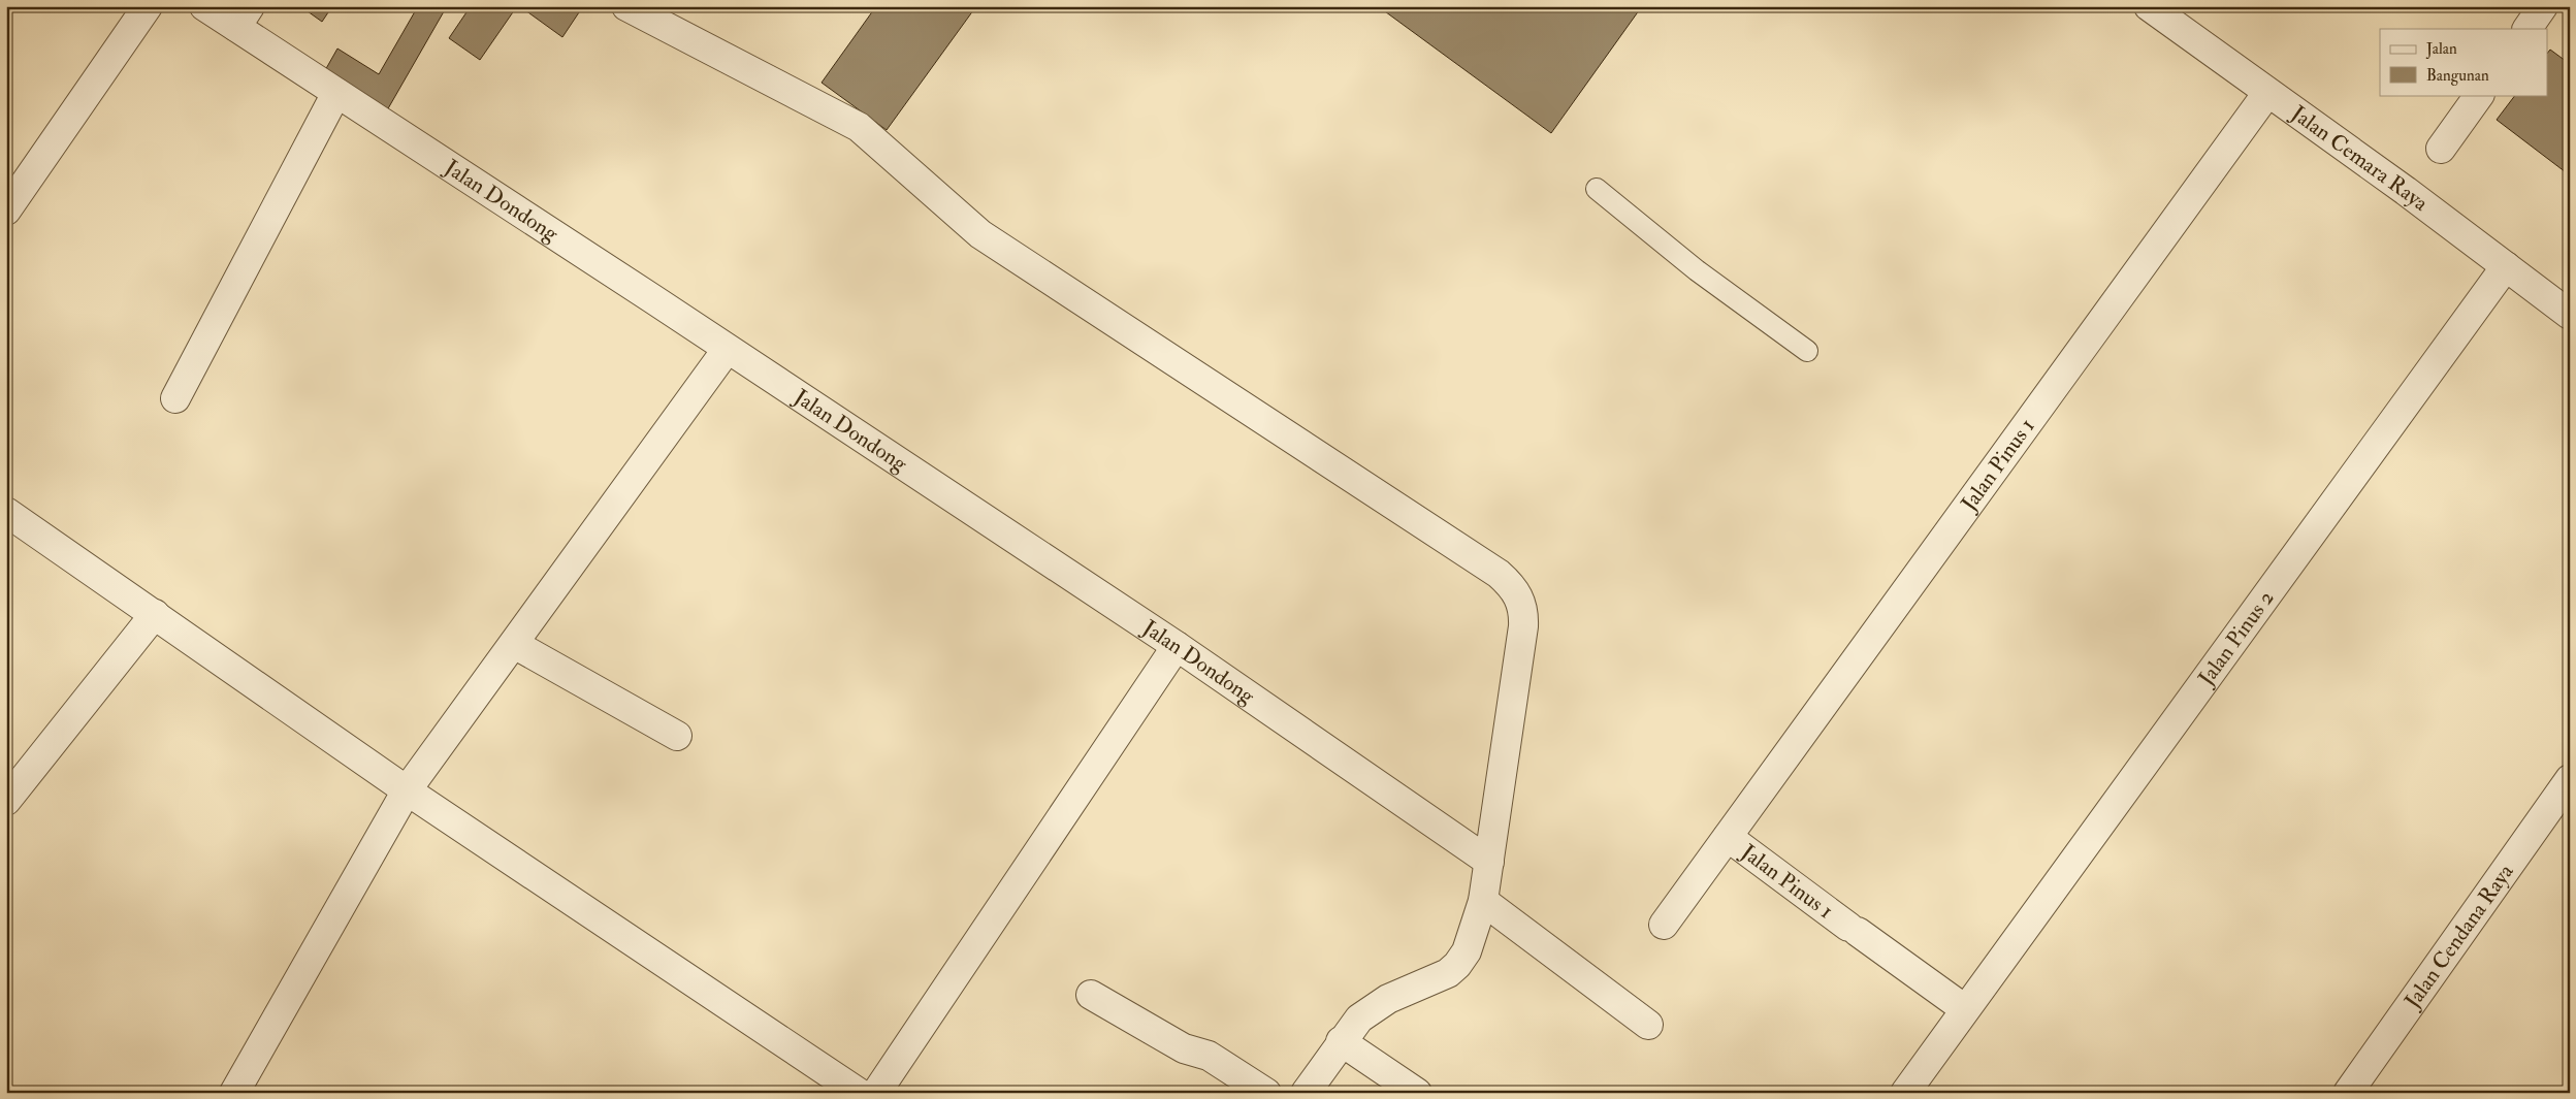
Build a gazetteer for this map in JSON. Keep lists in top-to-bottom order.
{
  "streets": {
    "street": [
      "Jalan Cemara Raya",
      "Jalan Dondong",
      "Jalan Pinus 1",
      "Jalan Pinus 2",
      "Jalan Cendana Raya"
    ]
  },
  "crossings": [
    ["Jalan Cemara Raya", "Jalan Pinus 1"],
    ["Jalan Cemara Raya", "Jalan Pinus 2"],
    ["Jalan Pinus 1", "Jalan Pinus 2"]
  ],
  "legend": ["Jalan", "Bangunan"]
}
